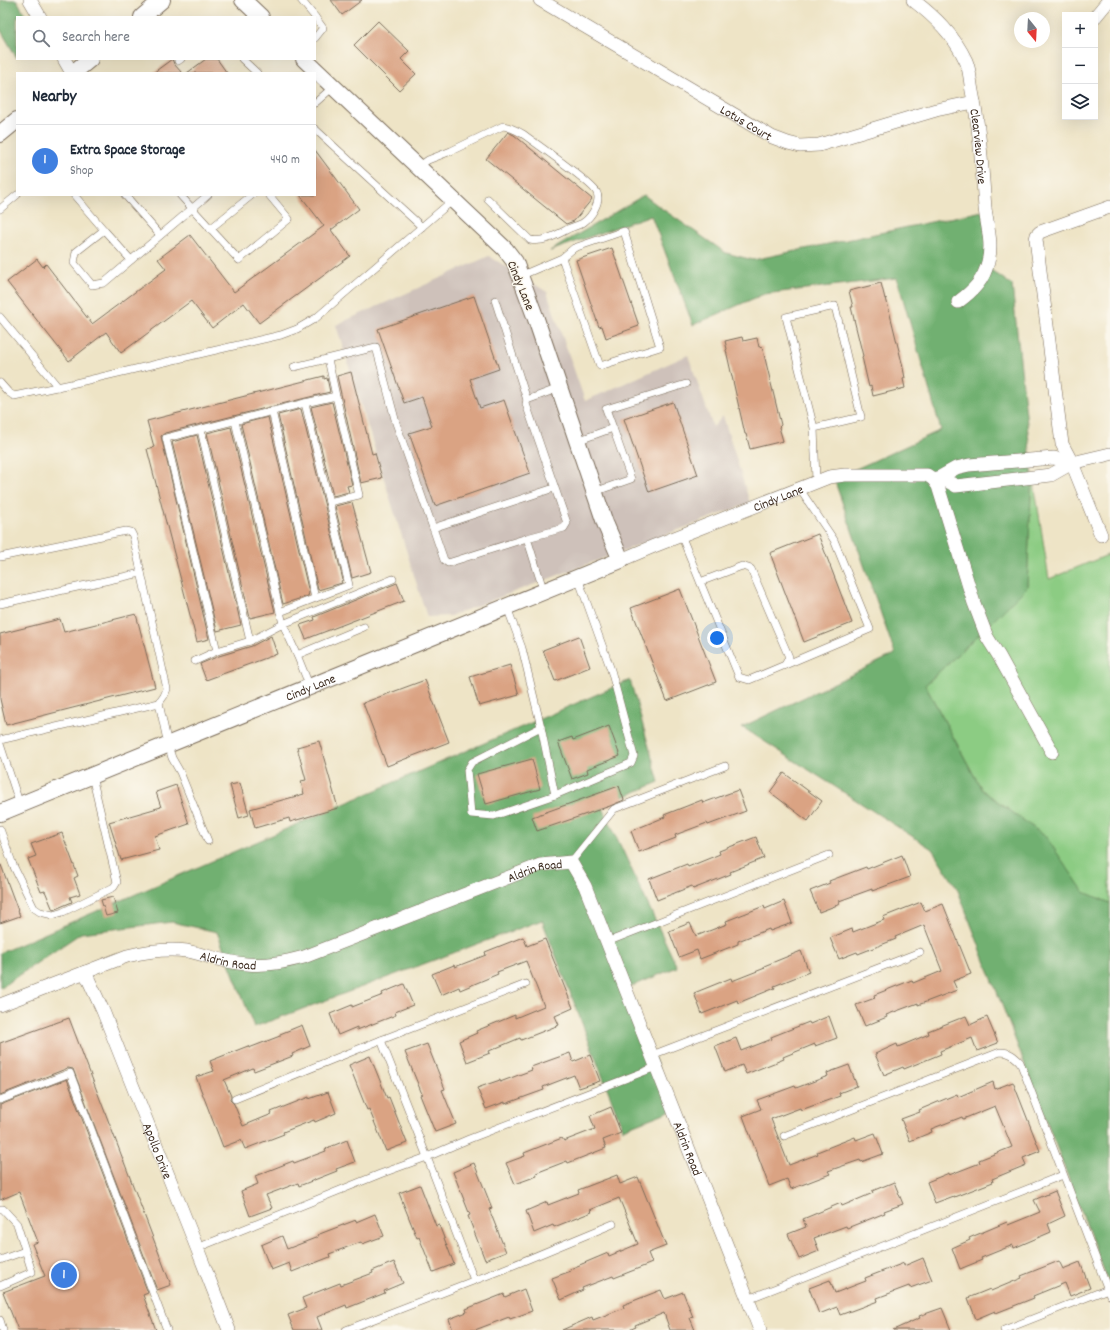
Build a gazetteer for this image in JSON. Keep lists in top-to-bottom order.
{
  "streets": {
    "street": [
      "Lotus Court",
      "Clearview Drive",
      "Cindy Lane",
      "Aldrin Road",
      "Apollo Drive"
    ]
  },
  "crossings": [
    ["Lotus Court", "Clearview Drive"],
    ["Aldrin Road", "Apollo Drive"]
  ],
  "north": "bottom",
  "page": {
    "map_buttons": ["+", "−"],
    "search": "Search here",
    "heading": "Nearby",
    "list": [
      {
        "mark": "1",
        "name": "Extra Space Storage",
        "note": "Shop",
        "value": "440 m"
      }
    ],
    "pins": "1"
  }
}
